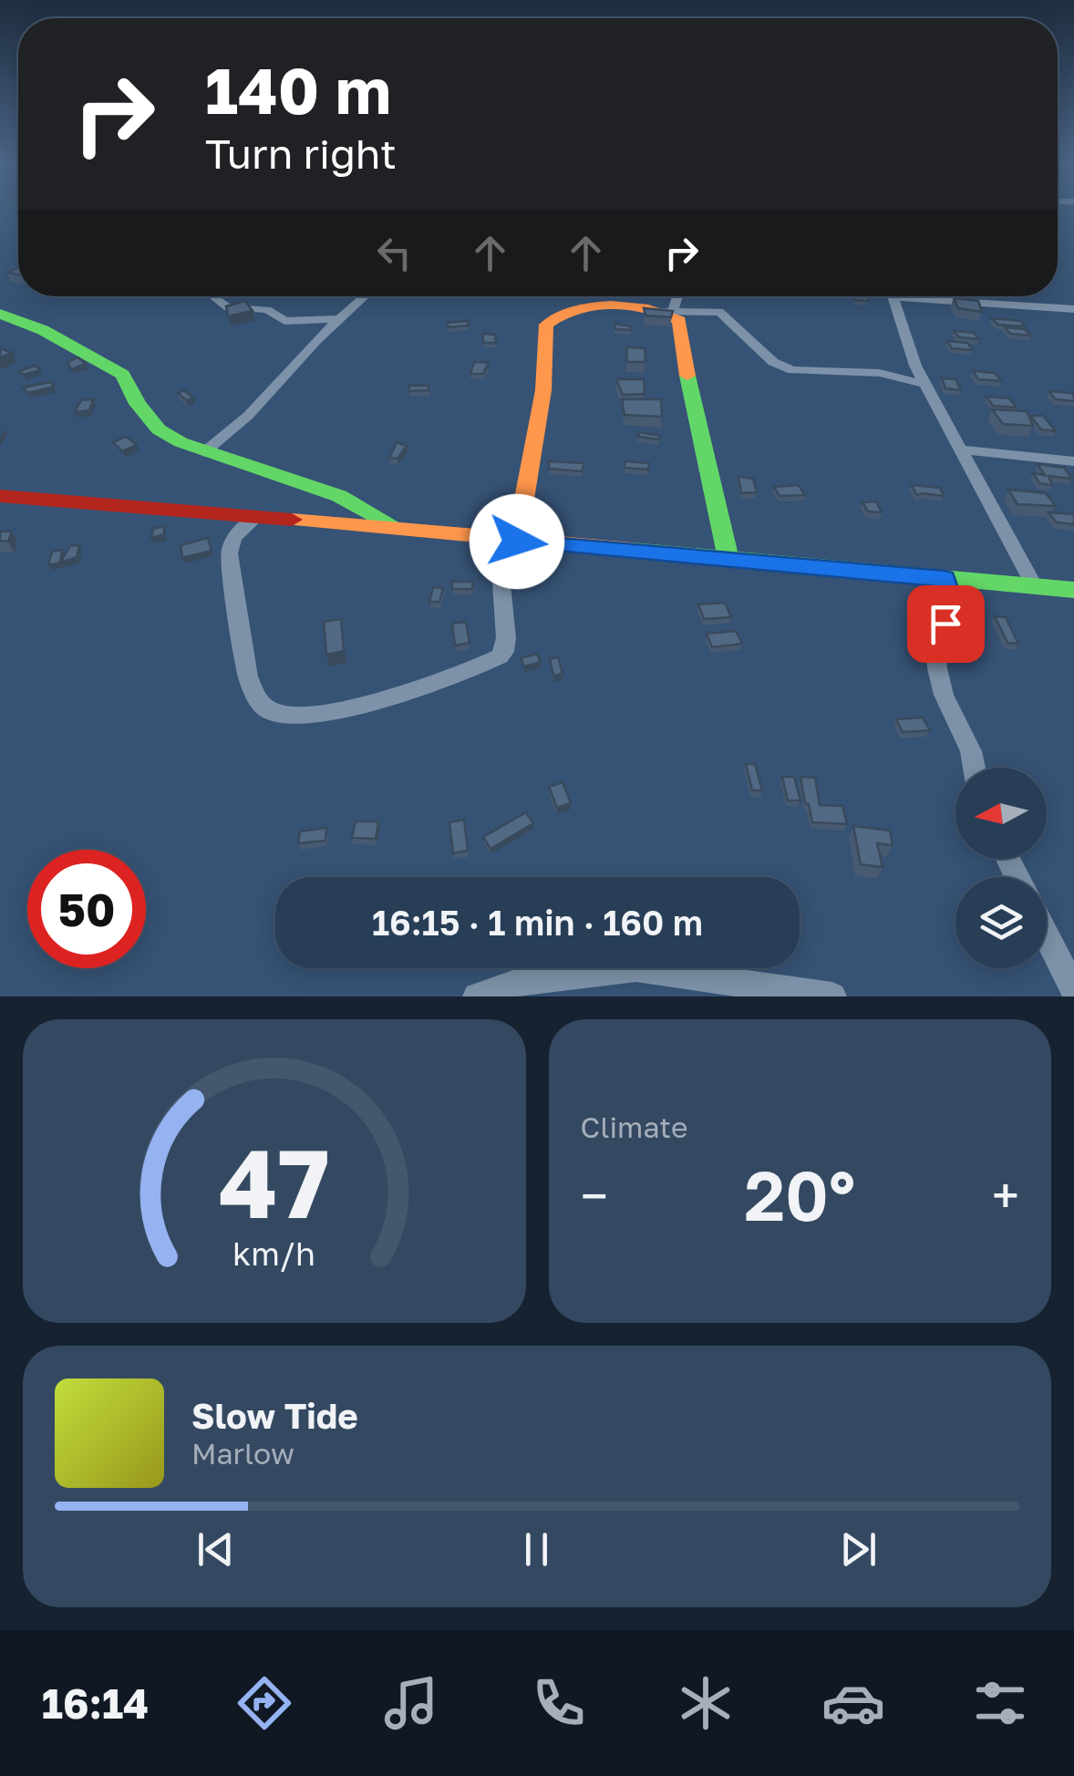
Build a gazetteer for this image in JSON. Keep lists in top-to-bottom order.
{
  "north": "left",
  "page": {
    "turn": ["140 m", "Turn right"],
    "limit": "50",
    "trip": "16:15 · 1 min · 160 m",
    "tile": "Climate",
    "heat": ["−", "20°", "+"],
    "song": ["Slow Tide", "Marlow"],
    "tabs": "16:14",
    "gauge": ["47", "km/h"]
  }
}
